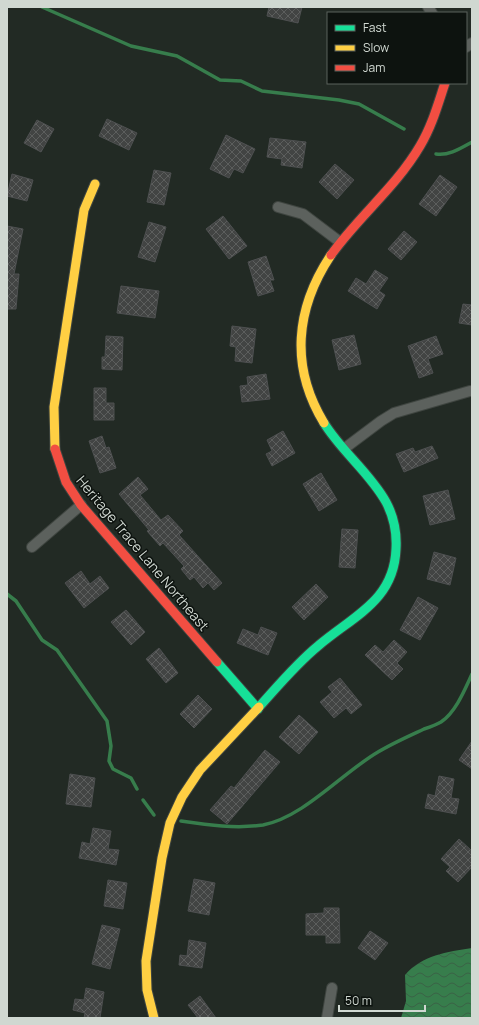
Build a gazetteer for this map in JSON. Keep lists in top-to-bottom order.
{
  "streets": {
    "street": ["Heritage Trace Lane Northeast"]
  },
  "legend": ["Fast", "Slow", "Jam"],
  "scale_bar": "50 m"
}
